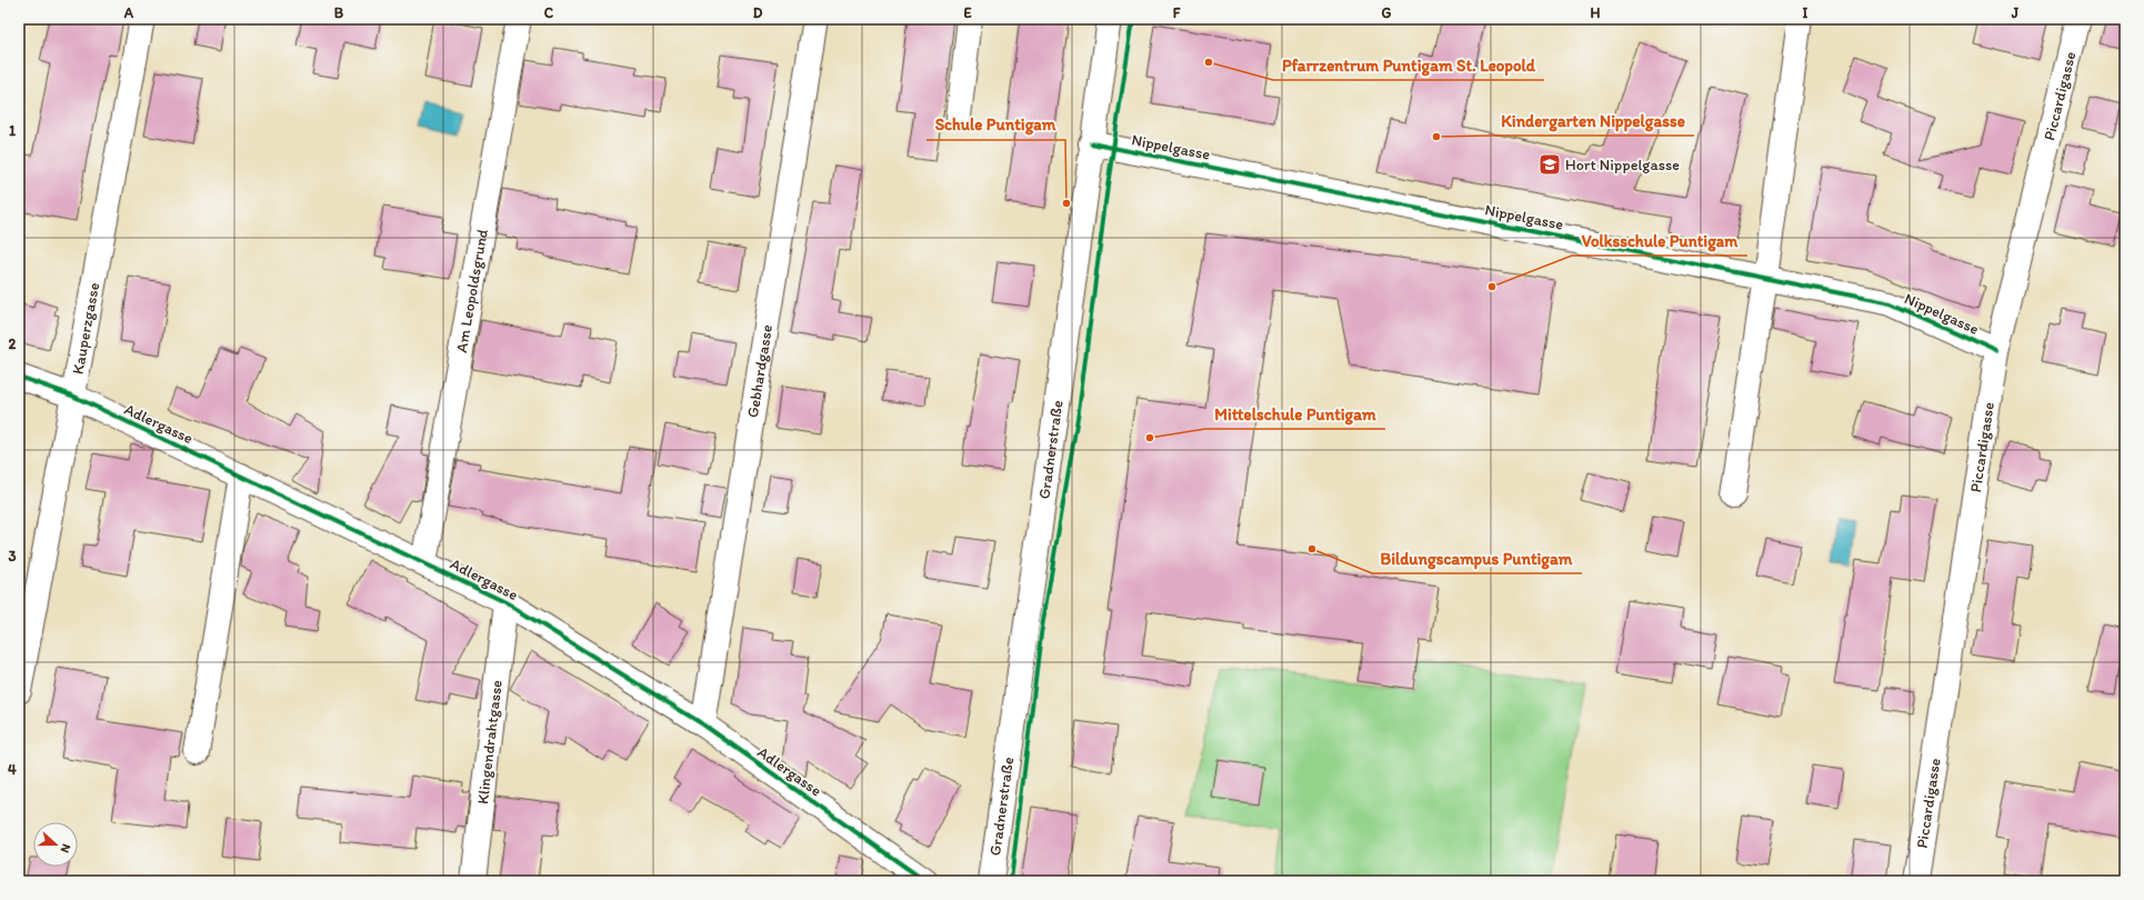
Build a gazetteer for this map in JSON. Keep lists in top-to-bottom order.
{
  "streets": {
    "street": [
      "Piccardigasse",
      "Nippelgasse",
      "Am Leopoldsgrund",
      "Kauperzgasse",
      "Gebhardgasse",
      "Adlergasse",
      "Gradnerstraße",
      "Klingendrahtgasse"
    ]
  },
  "crossings": [
    ["Piccardigasse", "Nippelgasse"],
    ["Nippelgasse", "Gradnerstraße"],
    ["Am Leopoldsgrund", "Adlergasse"],
    ["Kauperzgasse", "Adlergasse"],
    ["Gebhardgasse", "Adlergasse"],
    ["Adlergasse", "Klingendrahtgasse"]
  ],
  "places": {
    "other": [
      "Pfarrzentrum Puntigam St. Leopold",
      "Kindergarten Nippelgasse",
      "Schule Puntigam",
      "Volksschule Puntigam",
      "Mittelschule Puntigam",
      "Bildungscampus Puntigam"
    ],
    "school or university": ["Hort Nippelgasse"]
  },
  "north": "right",
  "grid": {
    "columns": [
      "A",
      "B",
      "C",
      "D",
      "E",
      "F",
      "G",
      "H",
      "I",
      "J"
    ],
    "rows": [
      "1",
      "2",
      "3",
      "4"
    ]
  }
}
